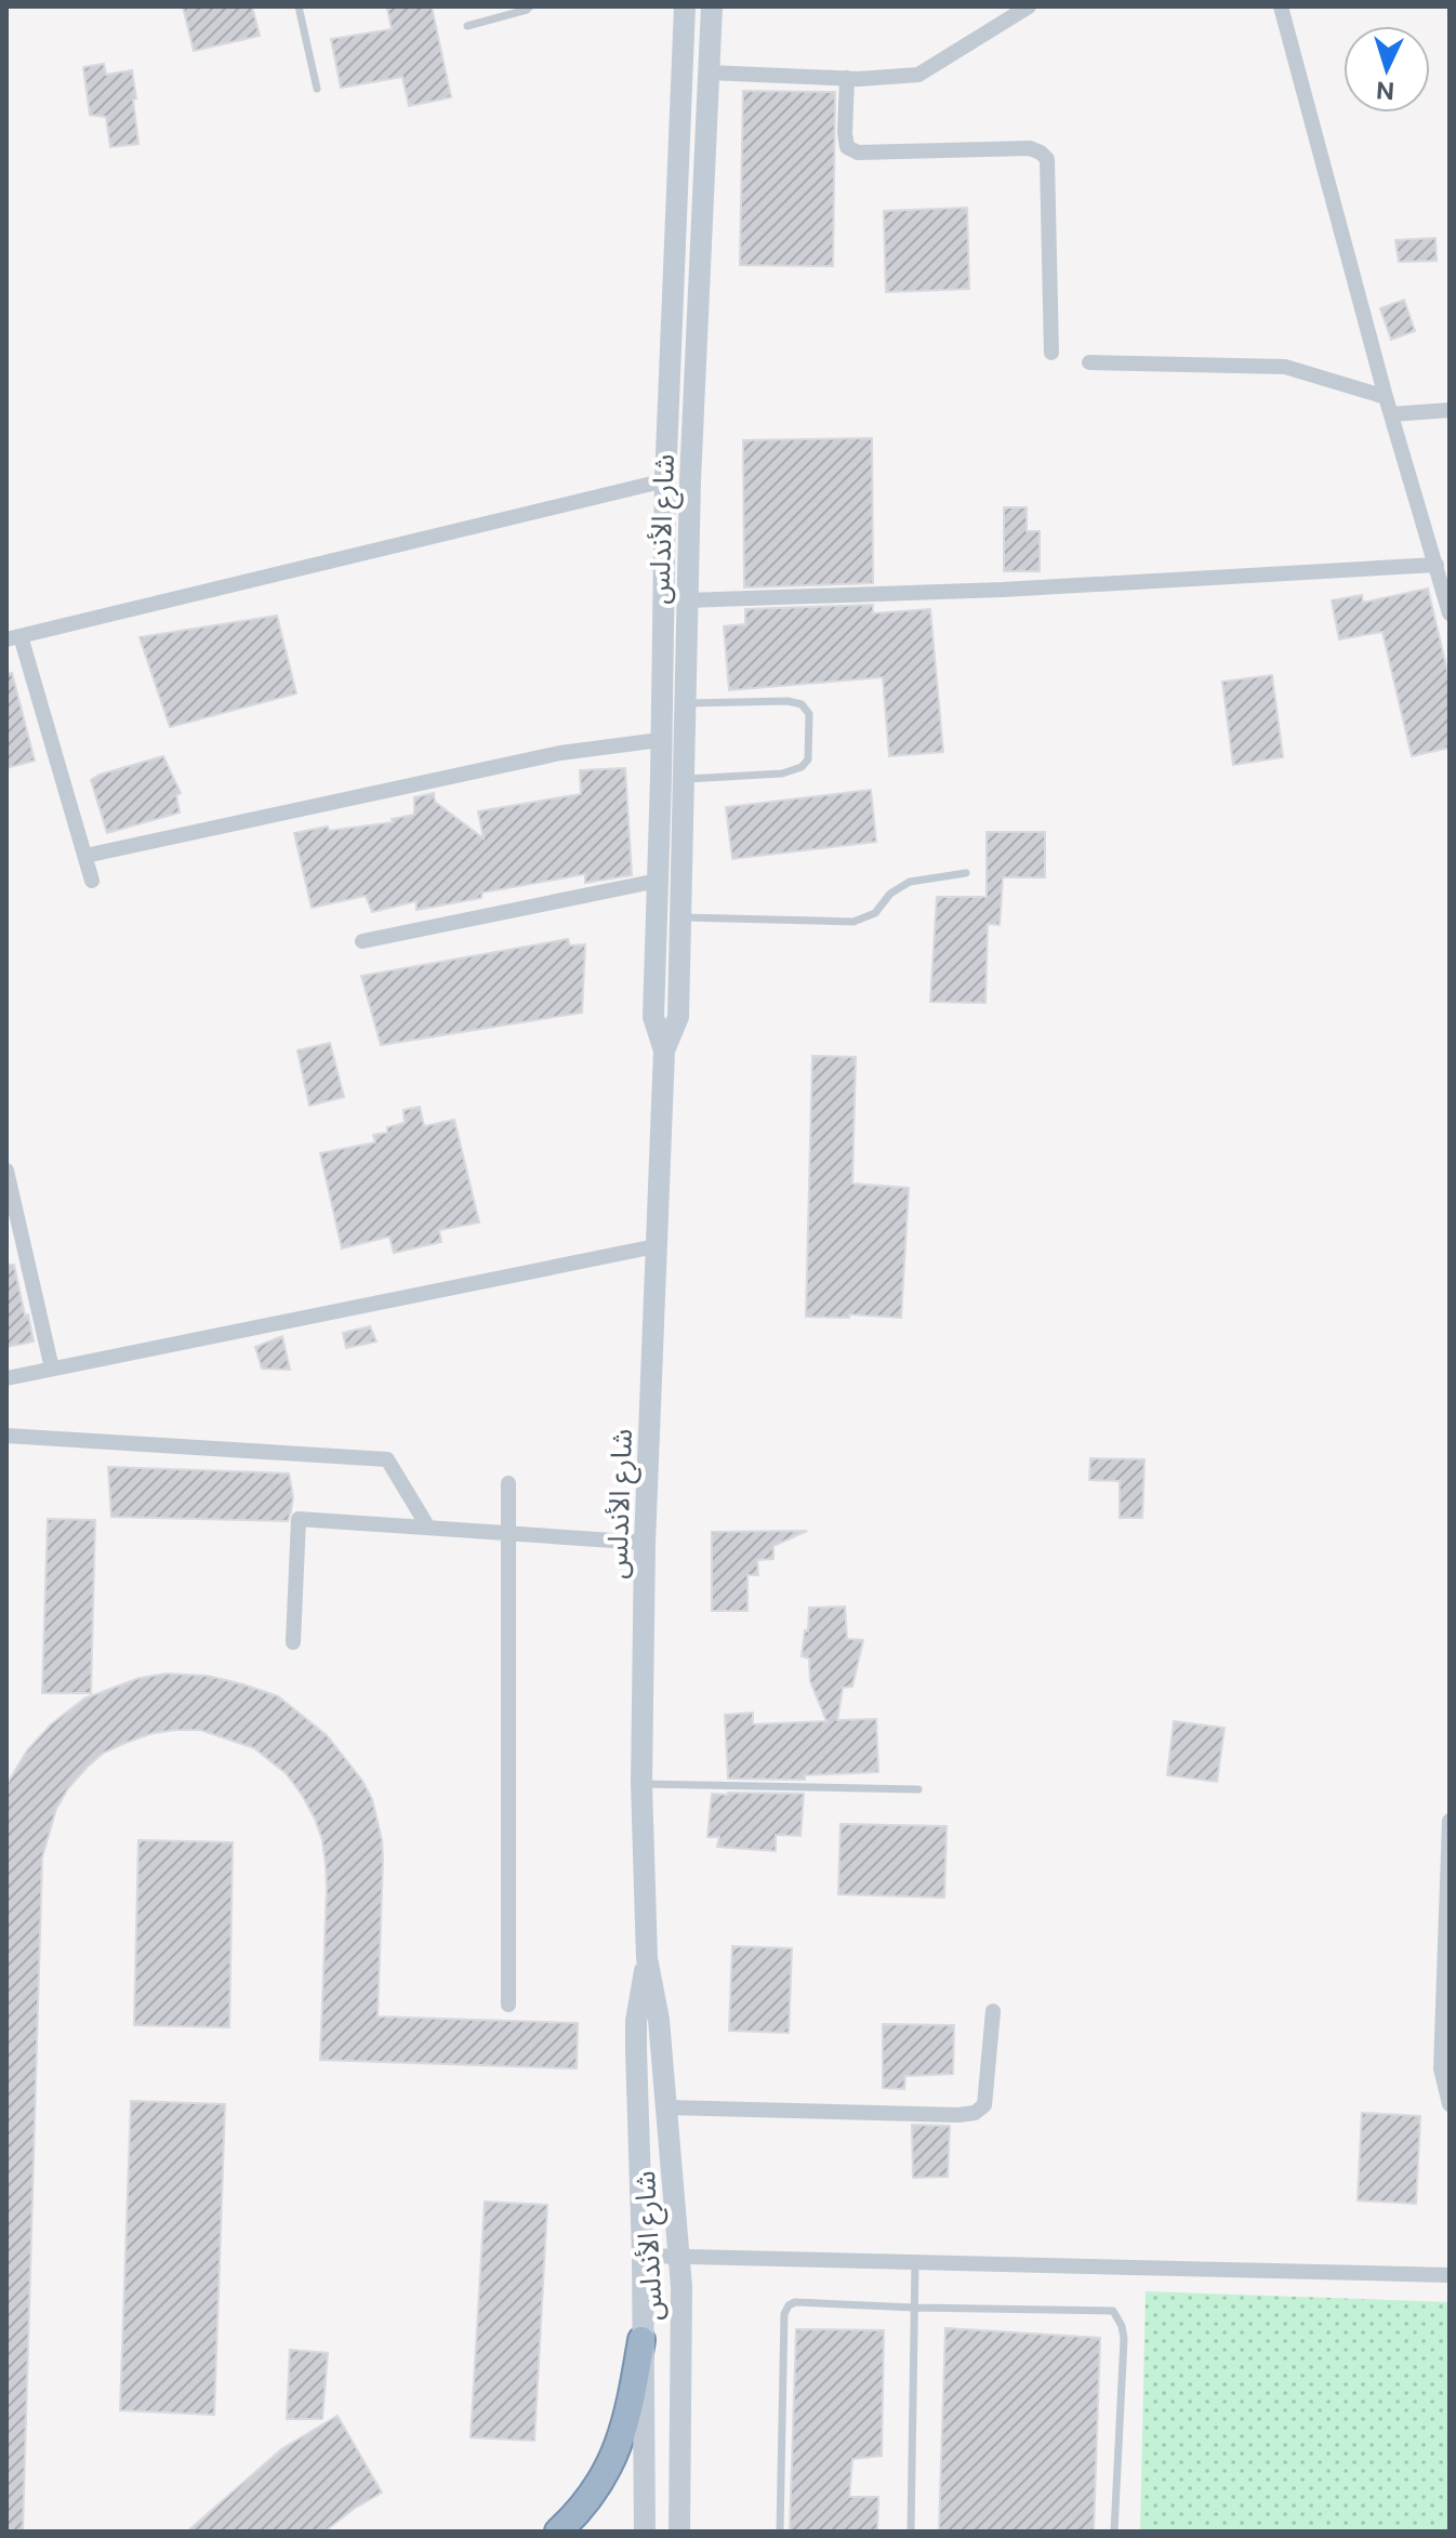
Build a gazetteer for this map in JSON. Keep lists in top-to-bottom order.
{
  "streets": {
    "main road": ["شارع الأندلس"]
  },
  "north": "bottom"
}
